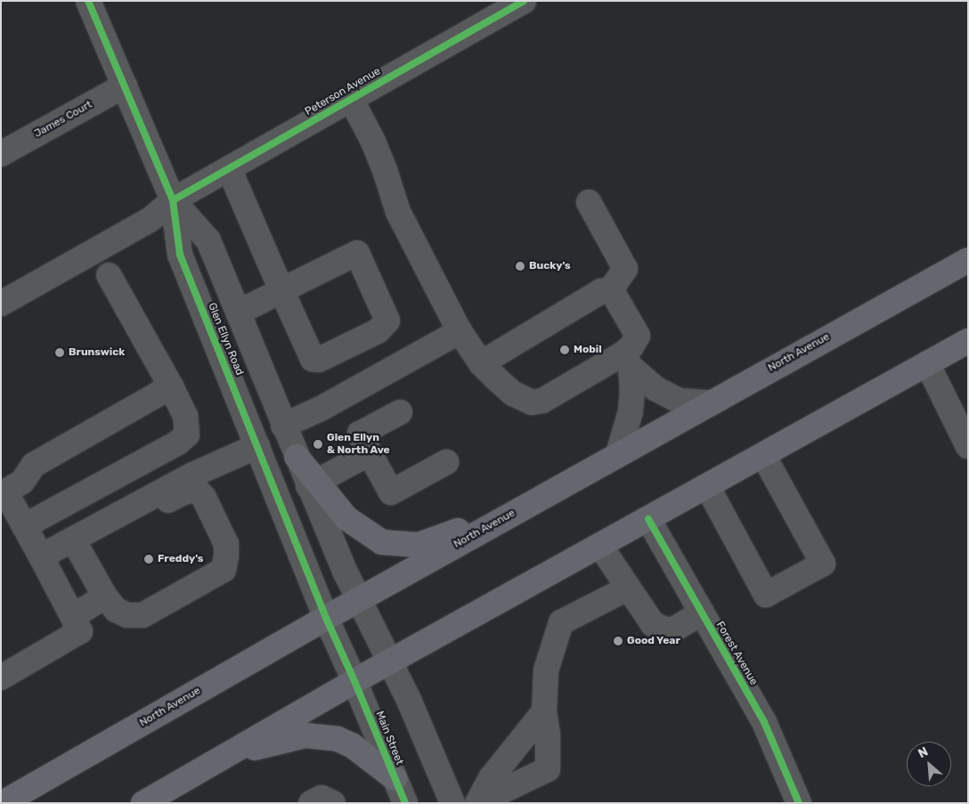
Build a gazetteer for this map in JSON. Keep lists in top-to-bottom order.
{
  "streets": {
    "main road": ["North Avenue"],
    "street": [
      "Peterson Avenue",
      "James Court",
      "Glen Ellyn Road",
      "Forest Avenue",
      "Main Street"
    ]
  },
  "crossings": [
    ["Peterson Avenue", "Glen Ellyn Road"],
    ["James Court", "Glen Ellyn Road"],
    ["Glen Ellyn Road", "North Avenue"],
    ["Glen Ellyn Road", "Main Street"]
  ],
  "places": [
    "Bucky's",
    "Mobil",
    "Brunswick",
    "Glen Ellyn & North Ave",
    "Freddy's",
    "Good Year"
  ],
  "north": "top left"
}
